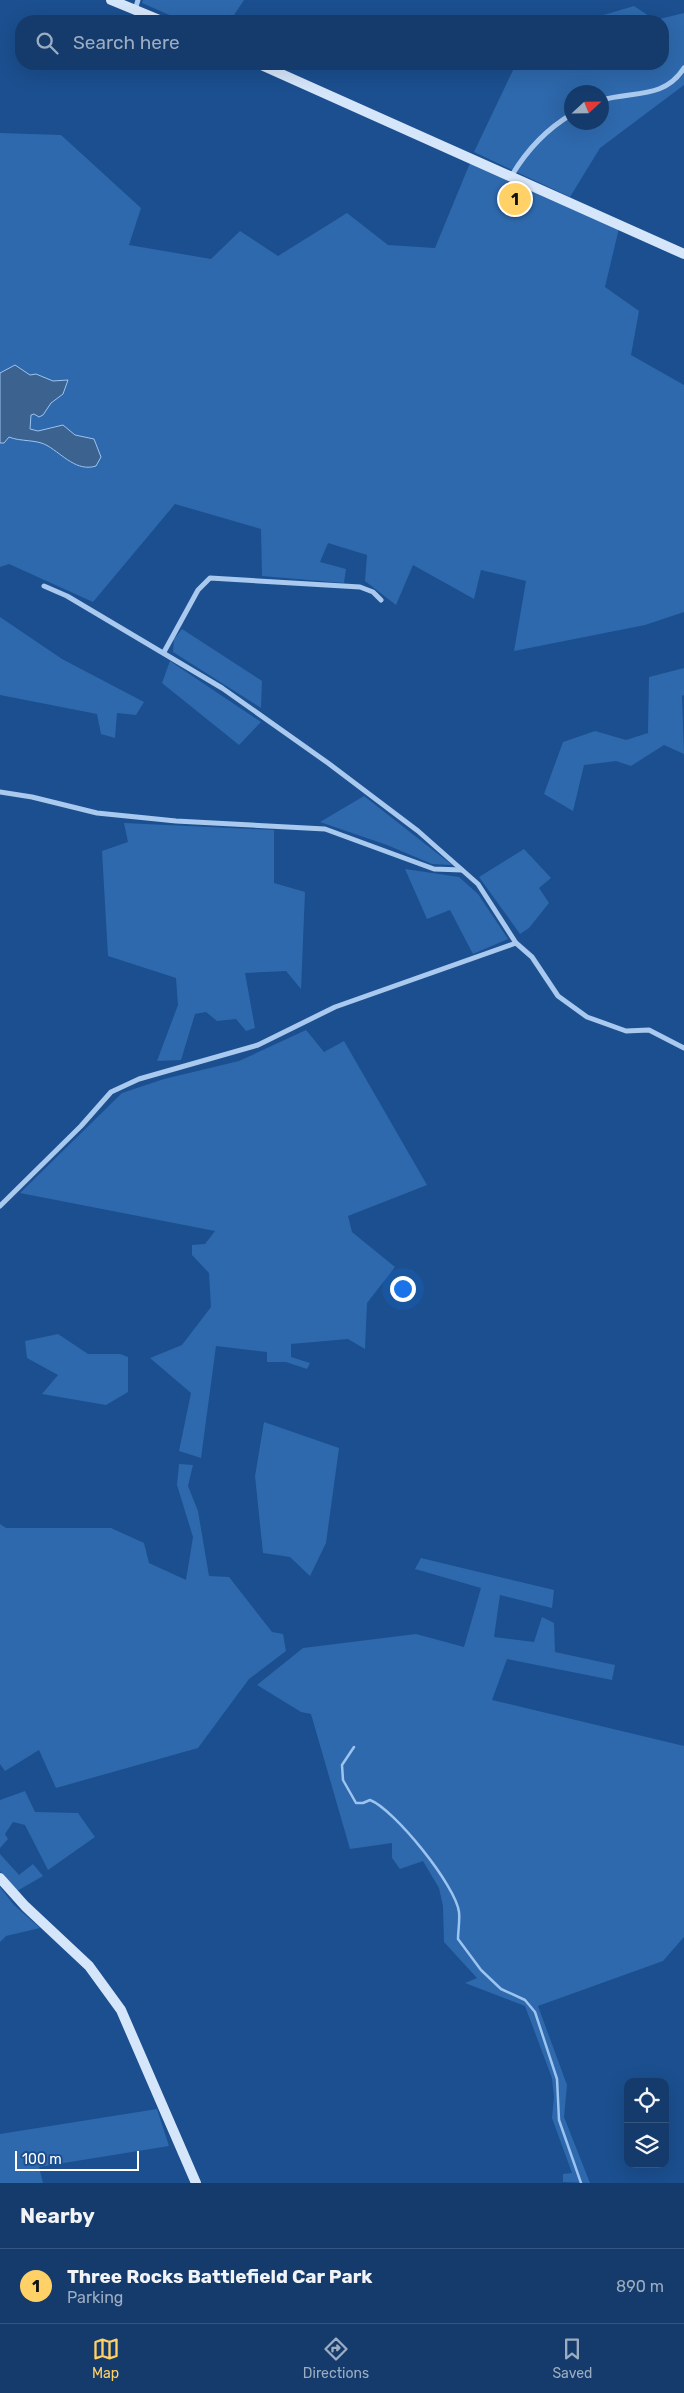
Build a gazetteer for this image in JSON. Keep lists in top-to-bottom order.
{
  "scale_bar": "100 m",
  "north": "right",
  "page": {
    "search": "Search here",
    "pins": "1",
    "scale": "100 m",
    "heading": "Nearby",
    "list": [
      {
        "mark": "1",
        "name": "Three Rocks Battlefield Car Park",
        "note": "Parking",
        "value": "890 m"
      }
    ],
    "nav": ["Map", "Directions", "Saved"]
  }
}
